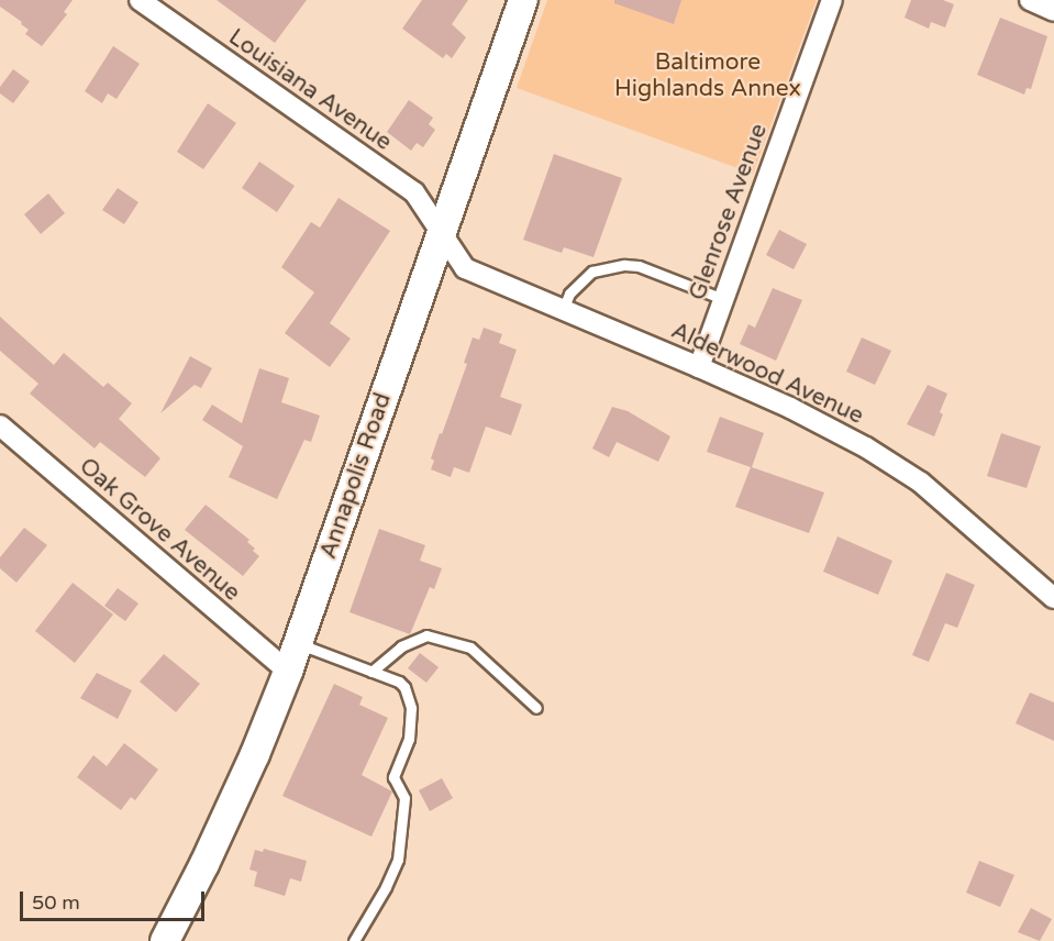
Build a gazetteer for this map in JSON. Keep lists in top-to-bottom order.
{
  "streets": {
    "main road": ["Annapolis Road"],
    "street": [
      "Louisiana Avenue",
      "Glenrose Avenue",
      "Alderwood Avenue",
      "Oak Grove Avenue"
    ]
  },
  "crossings": [
    ["Louisiana Avenue", "Alderwood Avenue"],
    ["Louisiana Avenue", "Annapolis Road"],
    ["Glenrose Avenue", "Alderwood Avenue"],
    ["Alderwood Avenue", "Annapolis Road"],
    ["Annapolis Road", "Oak Grove Avenue"]
  ],
  "parks": ["Baltimore Highlands Annex"],
  "scale_bar": "50 m"
}
